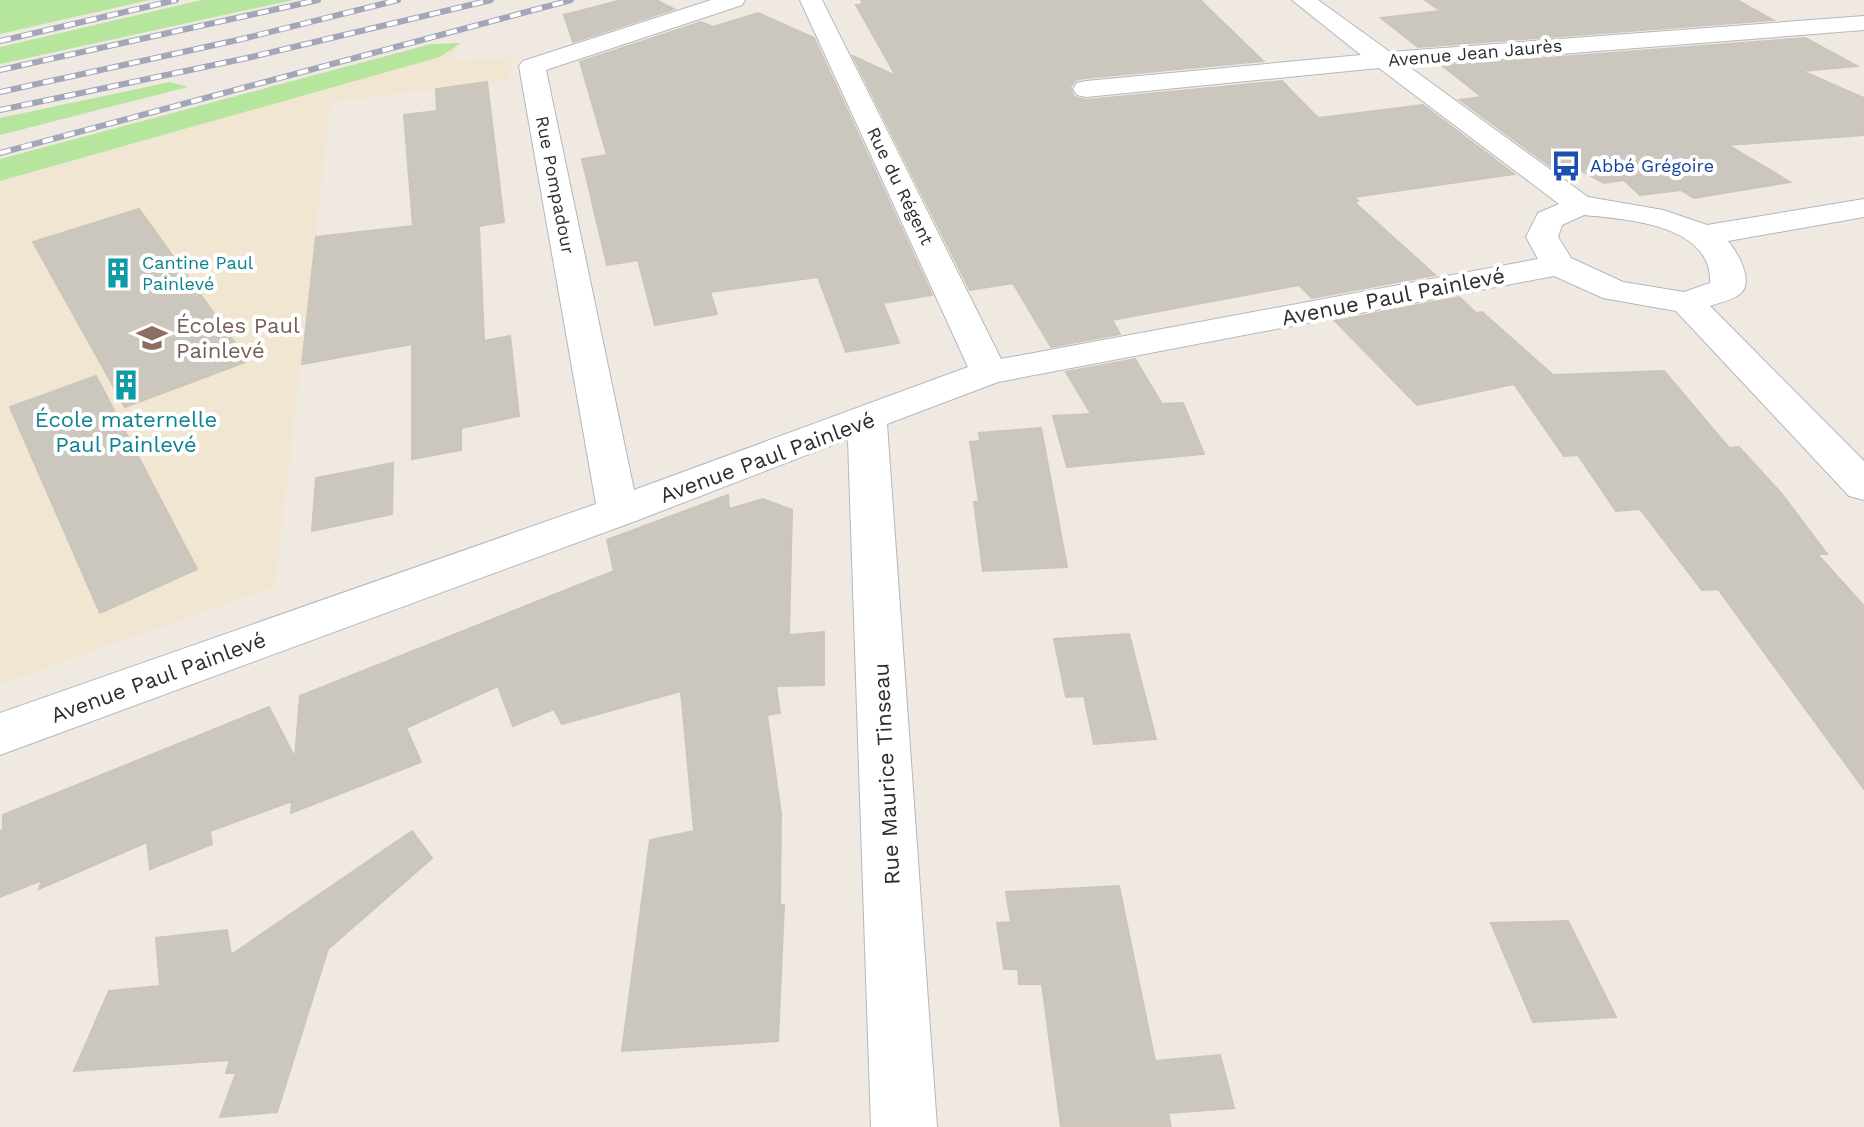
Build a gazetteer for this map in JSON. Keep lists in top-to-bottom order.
{
  "streets": {
    "street": [
      "Avenue Jean Jaurès",
      "Rue Pompadour",
      "Rue du Régent",
      "Avenue Paul Painlevé",
      "Rue Maurice Tinseau"
    ]
  },
  "crossings": [
    ["Rue Pompadour", "Avenue Paul Painlevé"],
    ["Rue du Régent", "Avenue Paul Painlevé"],
    ["Avenue Paul Painlevé", "Rue Maurice Tinseau"]
  ],
  "places": {
    "bus stop": ["Abbé Grégoire"],
    "building": ["Cantine Paul Painlevé", "École maternelle Paul Painlevé"],
    "school or university": ["Écoles Paul Painlevé"]
  }
}
